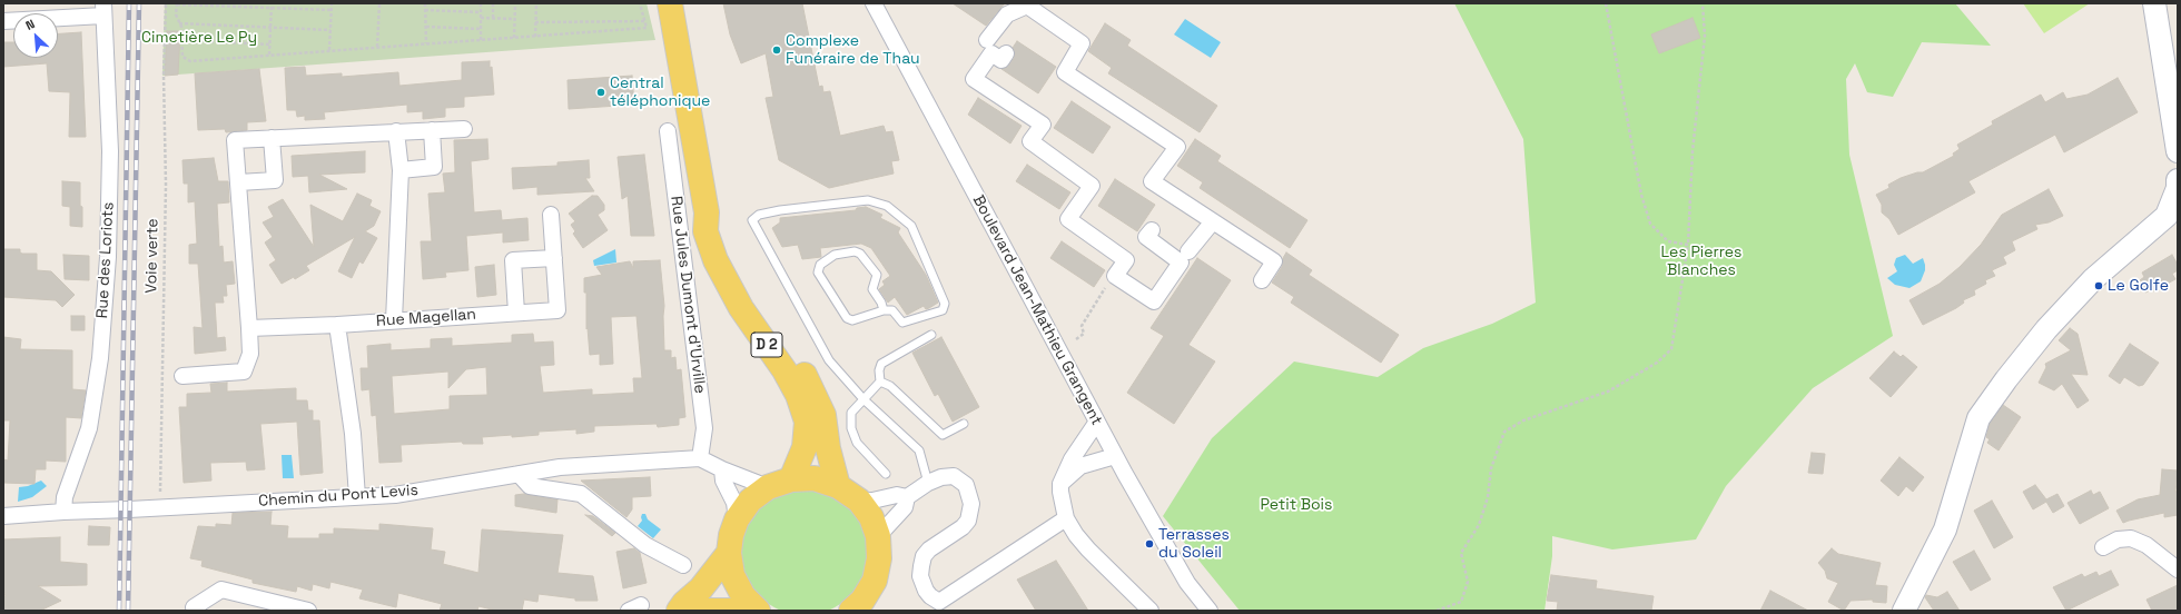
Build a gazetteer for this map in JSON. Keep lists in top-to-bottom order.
{
  "streets": {
    "main road": ["D 2"],
    "street": [
      "Rue des Loriots",
      "Rue Jules Dumont d'Urville",
      "Boulevard Jean-Mathieu Grangent",
      "Rue Magellan",
      "Chemin du Pont Levis"
    ],
    "path": ["Voie verte"]
  },
  "crossings": [
    ["Voie verte", "Chemin du Pont Levis"],
    ["Rue des Loriots", "Chemin du Pont Levis"],
    ["Rue Jules Dumont d'Urville", "Chemin du Pont Levis"]
  ],
  "parks": ["Cimetière Le Py", "Les Pierres Blanches", "Petit Bois"],
  "places": [
    "Complexe Funéraire de Thau",
    "Central téléphonique",
    "Le Golfe",
    "Terrasses du Soleil"
  ],
  "north": "top left"
}
